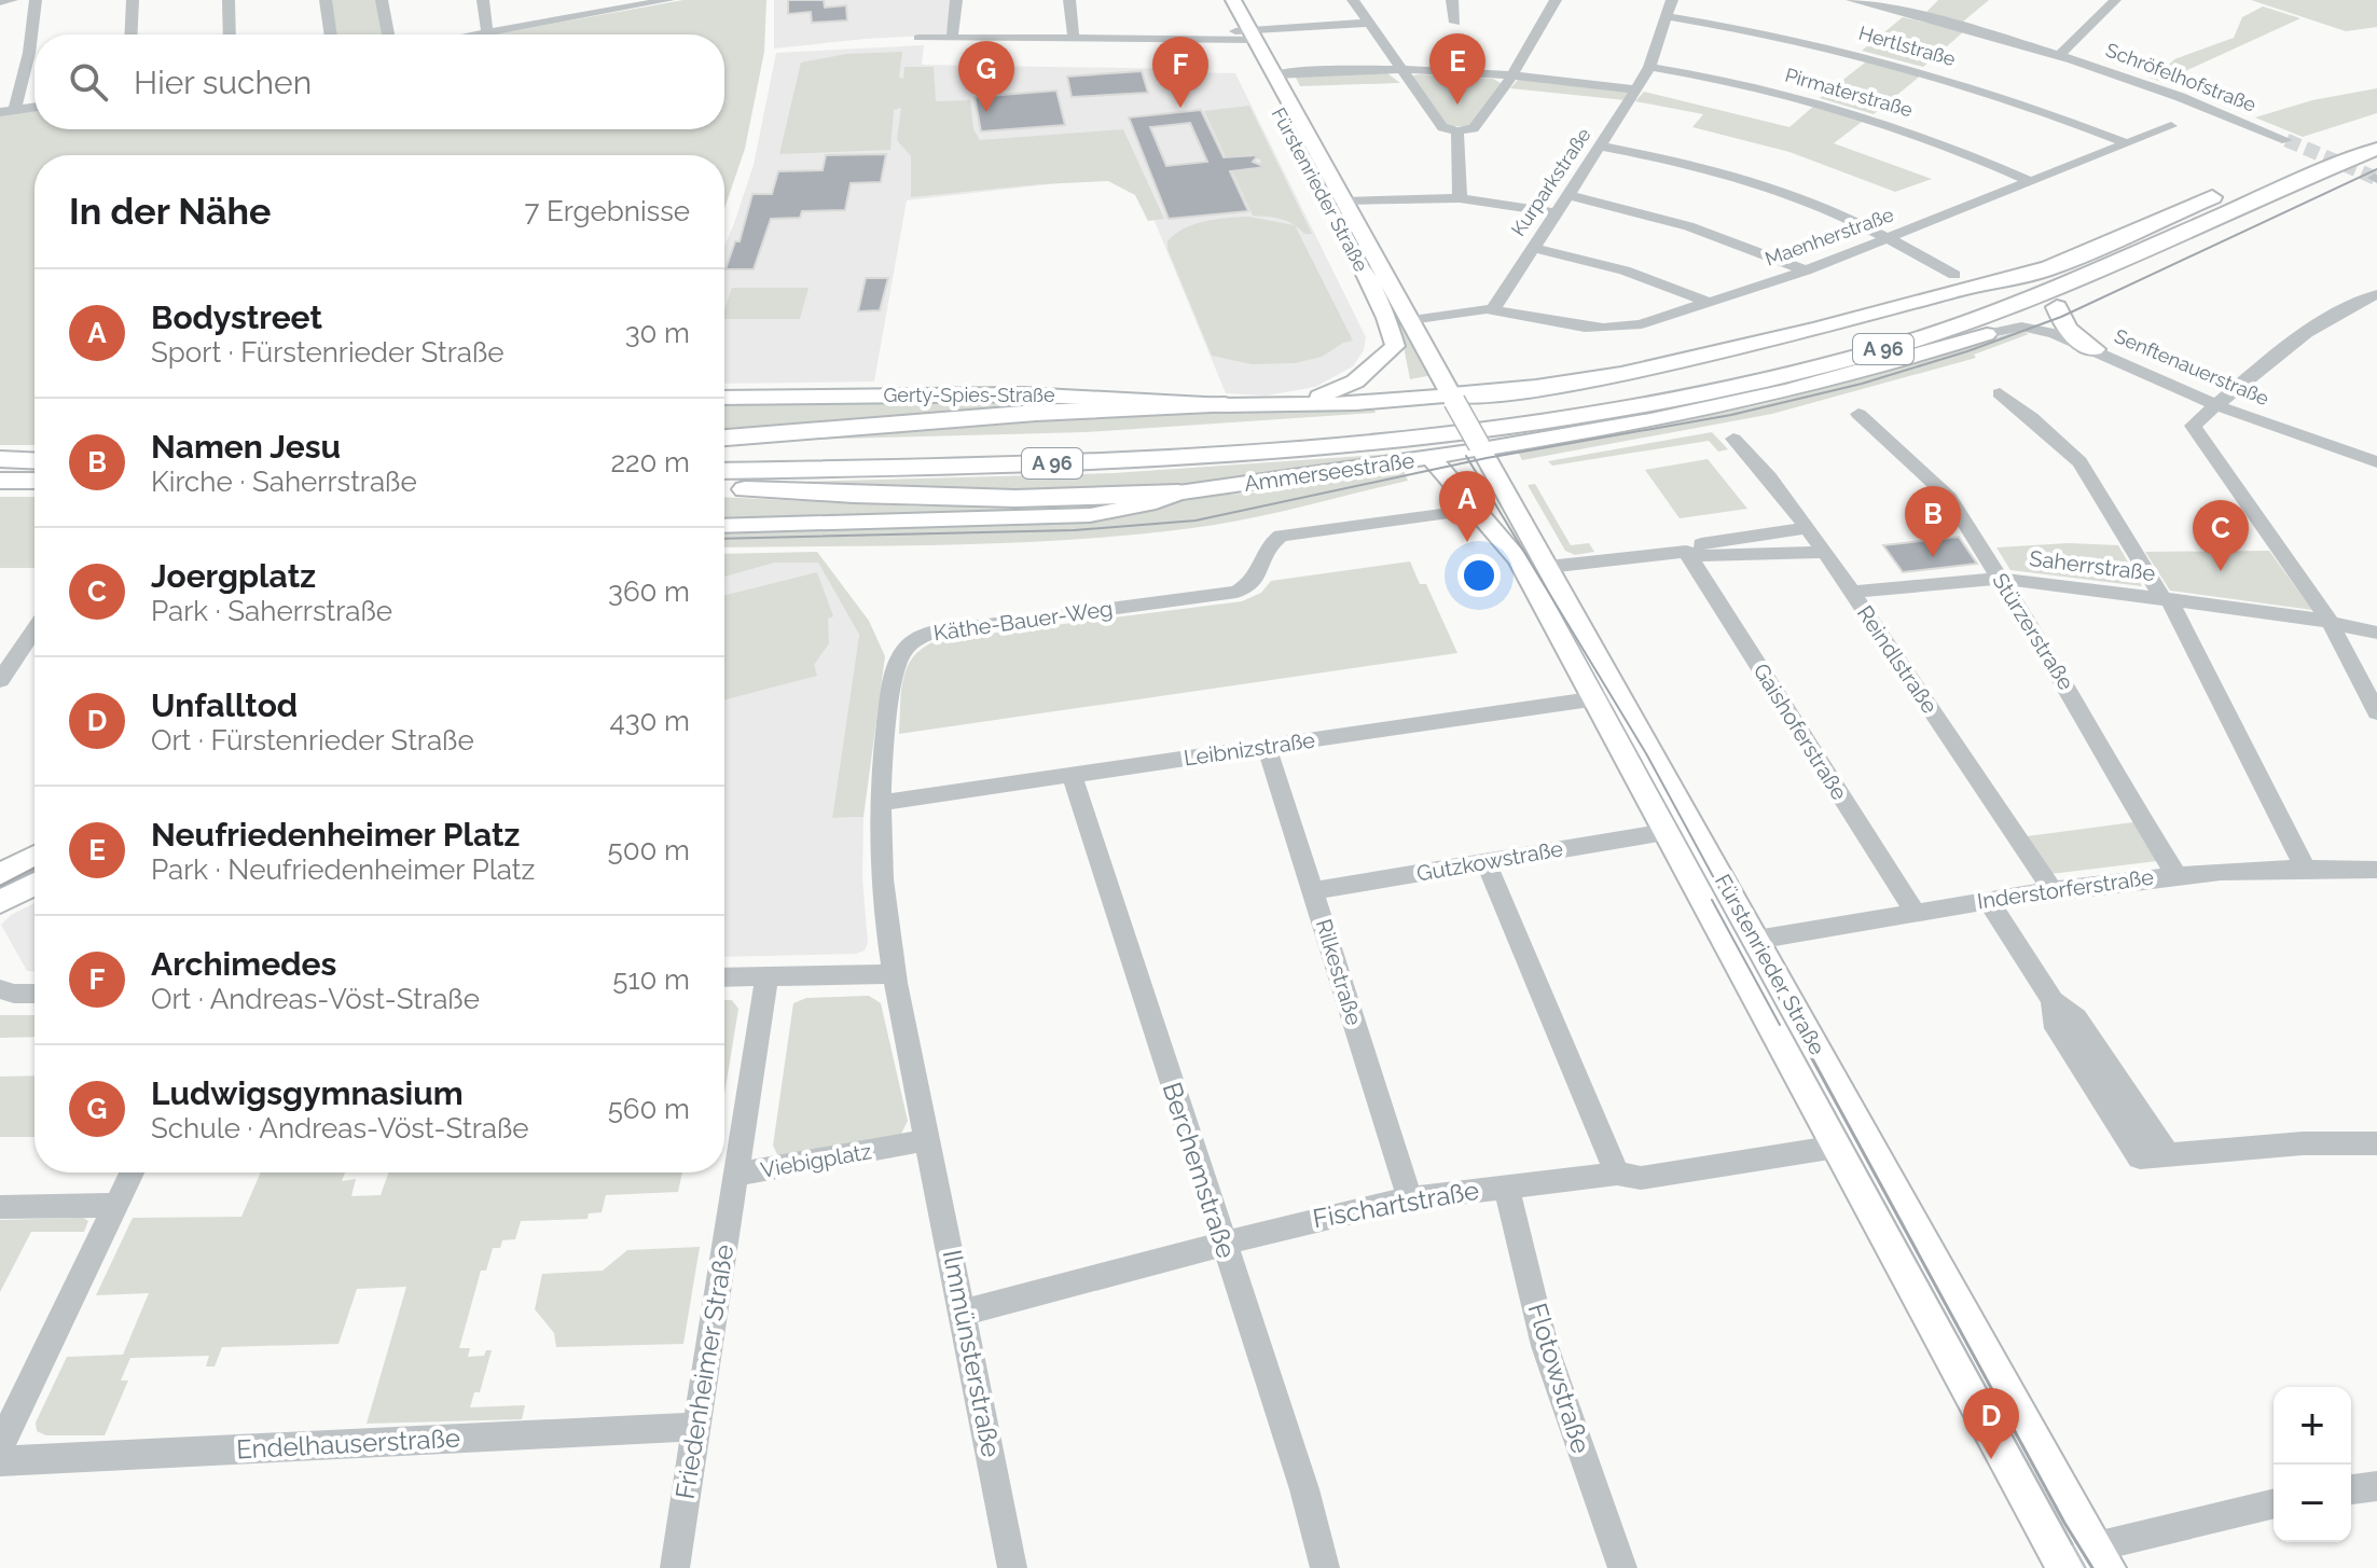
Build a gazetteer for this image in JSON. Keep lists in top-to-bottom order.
{
  "streets": {
    "highway": ["A 96"],
    "main road": ["Fürstenrieder Straße", "Gerty-Spies-Straße", "Ammerseestraße"],
    "street": [
      "Hertlstraße",
      "Schröfelhofstraße",
      "Pirmaterstraße",
      "Kurparkstraße",
      "Maenherstraße",
      "Senftenauerstraße",
      "Saherrstraße",
      "Käthe-Bauer-Weg",
      "Stürzerstraße",
      "Reindlstraße",
      "Gaishoferstraße",
      "Leibnizstraße",
      "Gutzkowstraße",
      "Inderstorferstraße",
      "Rilkestraße",
      "Viebigplatz",
      "Berchemstraße",
      "Fischartstraße",
      "Ilmmünsterstraße",
      "Friedenheimer Straße",
      "Flotowstraße",
      "Endelhauserstraße"
    ]
  },
  "crossings": [
    ["Hertlstraße", "Kurparkstraße"],
    ["Hertlstraße", "Maenherstraße"],
    ["Pirmaterstraße", "Kurparkstraße"],
    ["Pirmaterstraße", "Maenherstraße"],
    ["Kurparkstraße", "Maenherstraße"],
    ["Fürstenrieder Straße", "Ammerseestraße"],
    ["Fürstenrieder Straße", "Käthe-Bauer-Weg"],
    ["Fürstenrieder Straße", "Leibnizstraße"],
    ["Fürstenrieder Straße", "Gutzkowstraße"],
    ["Fürstenrieder Straße", "Inderstorferstraße"],
    ["Fürstenrieder Straße", "Fischartstraße"],
    ["Senftenauerstraße", "Ammerseestraße"],
    ["Saherrstraße", "Stürzerstraße"],
    ["Saherrstraße", "Reindlstraße"],
    ["Käthe-Bauer-Weg", "Leibnizstraße"],
    ["Stürzerstraße", "Inderstorferstraße"],
    ["Reindlstraße", "Inderstorferstraße"],
    ["Gaishoferstraße", "Inderstorferstraße"],
    ["Leibnizstraße", "Rilkestraße"],
    ["Leibnizstraße", "Berchemstraße"],
    ["Gutzkowstraße", "Rilkestraße"],
    ["Rilkestraße", "Fischartstraße"],
    ["Viebigplatz", "Ilmmünsterstraße"],
    ["Viebigplatz", "Friedenheimer Straße"],
    ["Berchemstraße", "Fischartstraße"],
    ["Fischartstraße", "Ilmmünsterstraße"],
    ["Fischartstraße", "Flotowstraße"],
    ["Friedenheimer Straße", "Endelhauserstraße"]
  ],
  "page": {
    "pins": [
      "E",
      "F",
      "G",
      "A",
      "B",
      "C",
      "D"
    ],
    "search": "Hier suchen",
    "heading": ["In der Nähe", "7 Ergebnisse"],
    "list": [
      {
        "mark": "A",
        "name": "Bodystreet",
        "note": "Sport · Fürstenrieder Straße",
        "value": "30 m"
      },
      {
        "mark": "B",
        "name": "Namen Jesu",
        "note": "Kirche · Saherrstraße",
        "value": "220 m"
      },
      {
        "mark": "C",
        "name": "Joergplatz",
        "note": "Park · Saherrstraße",
        "value": "360 m"
      },
      {
        "mark": "D",
        "name": "Unfalltod",
        "note": "Ort · Fürstenrieder Straße",
        "value": "430 m"
      },
      {
        "mark": "E",
        "name": "Neufriedenheimer Platz",
        "note": "Park · Neufriedenheimer Platz",
        "value": "500 m"
      },
      {
        "mark": "F",
        "name": "Archimedes",
        "note": "Ort · Andreas-Vöst-Straße",
        "value": "510 m"
      },
      {
        "mark": "G",
        "name": "Ludwigsgymnasium",
        "note": "Schule · Andreas-Vöst-Straße",
        "value": "560 m"
      }
    ],
    "map_buttons": ["+", "−"]
  }
}
